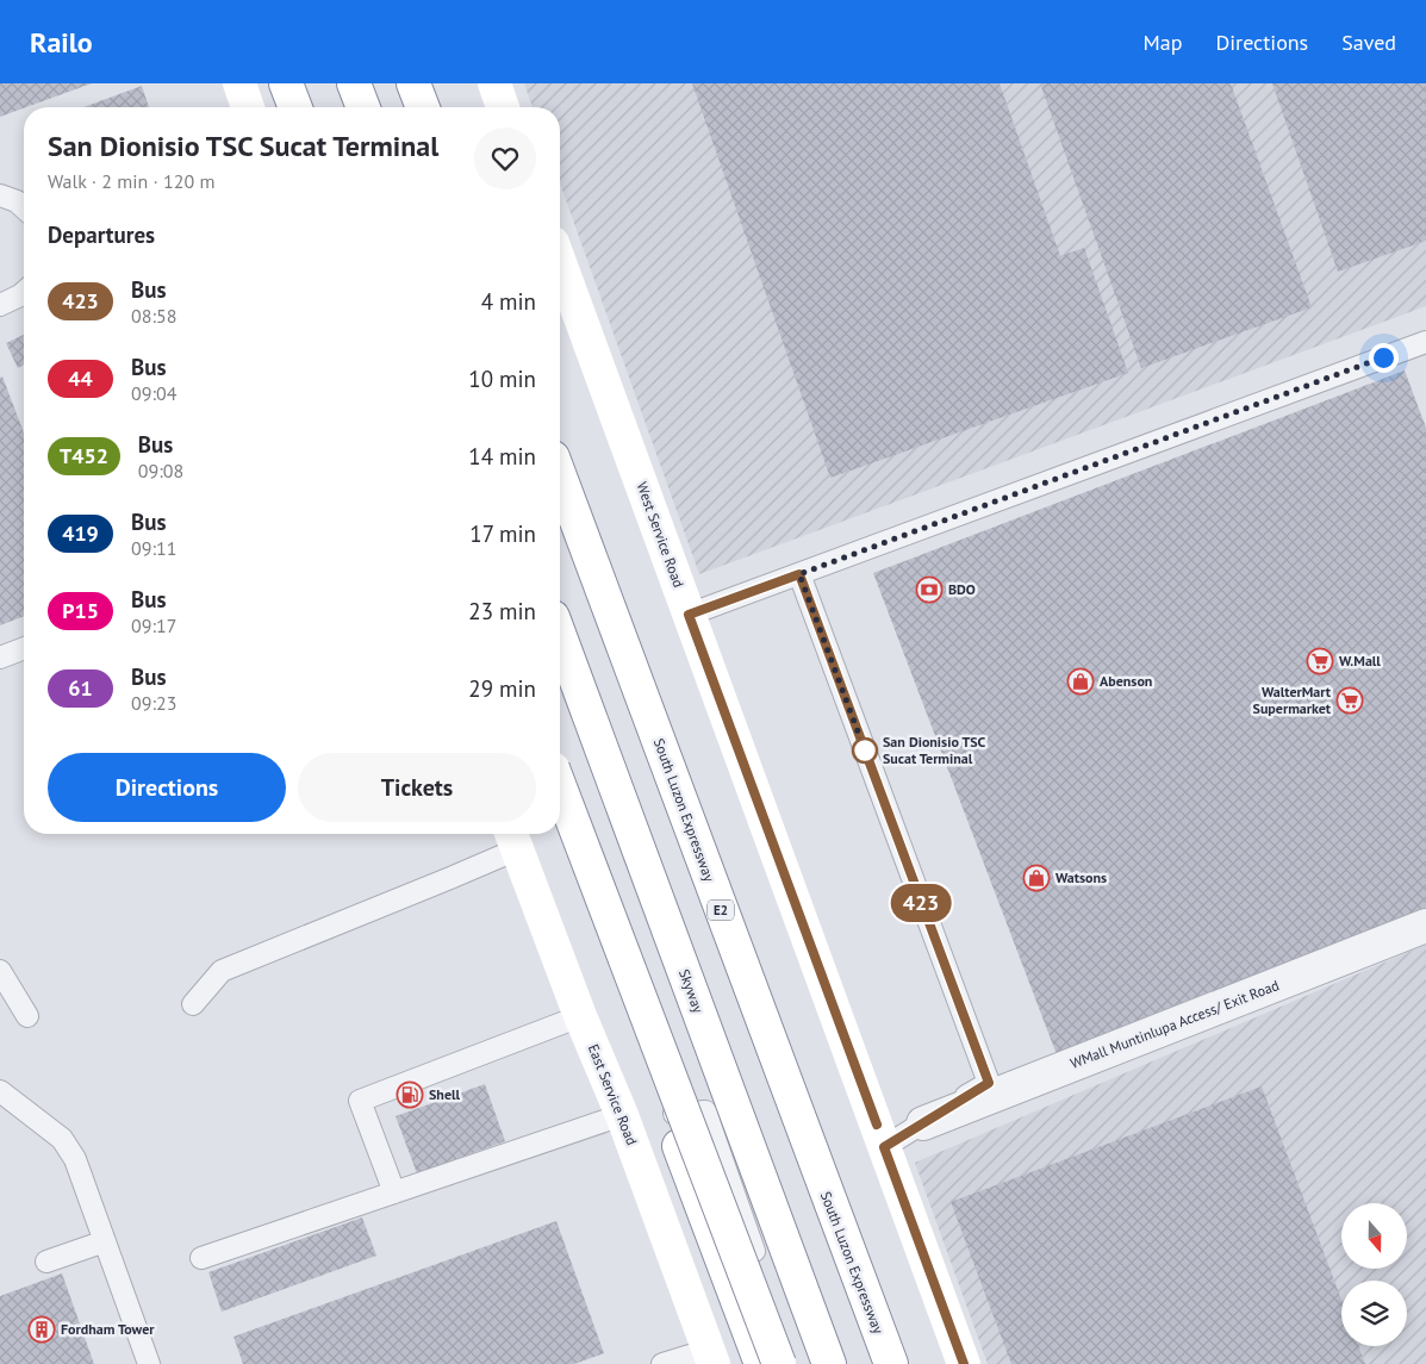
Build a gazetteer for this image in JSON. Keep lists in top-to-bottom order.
{
  "streets": {
    "main road": [
      "West Service Road",
      "South Luzon Expressway",
      "E2",
      "Skyway",
      "East Service Road"
    ],
    "street": ["WMall Muntinlupa Access/ Exit Road"]
  },
  "places": {
    "bank": ["BDO"],
    "supermarket": ["W.Mall", "WalterMart Supermarket"],
    "shop": ["Abenson", "Watsons"],
    "other": ["San Dionisio TSC Sucat Terminal"],
    "fuel station": ["Shell"],
    "building": ["Fordham Tower"]
  },
  "lines": ["bus line 423"],
  "north": "bottom",
  "page": {
    "header": "Railo",
    "nav": ["Map", "Directions", "Saved"],
    "on_map": "423",
    "heading": [
      ["San Dionisio TSC Sucat Terminal", "Walk · 2 min · 120 m"],
      "Departures"
    ],
    "list": [
      {
        "mark": "423",
        "name": "Bus",
        "note": "08:58",
        "value": "4 min"
      },
      {
        "mark": "44",
        "name": "Bus",
        "note": "09:04",
        "value": "10 min"
      },
      {
        "mark": "T452",
        "name": "Bus",
        "note": "09:08",
        "value": "14 min"
      },
      {
        "mark": "419",
        "name": "Bus",
        "note": "09:11",
        "value": "17 min"
      },
      {
        "mark": "P15",
        "name": "Bus",
        "note": "09:17",
        "value": "23 min"
      },
      {
        "mark": "61",
        "name": "Bus",
        "note": "09:23",
        "value": "29 min"
      }
    ],
    "buttons": ["Directions", "Tickets"]
  }
}
